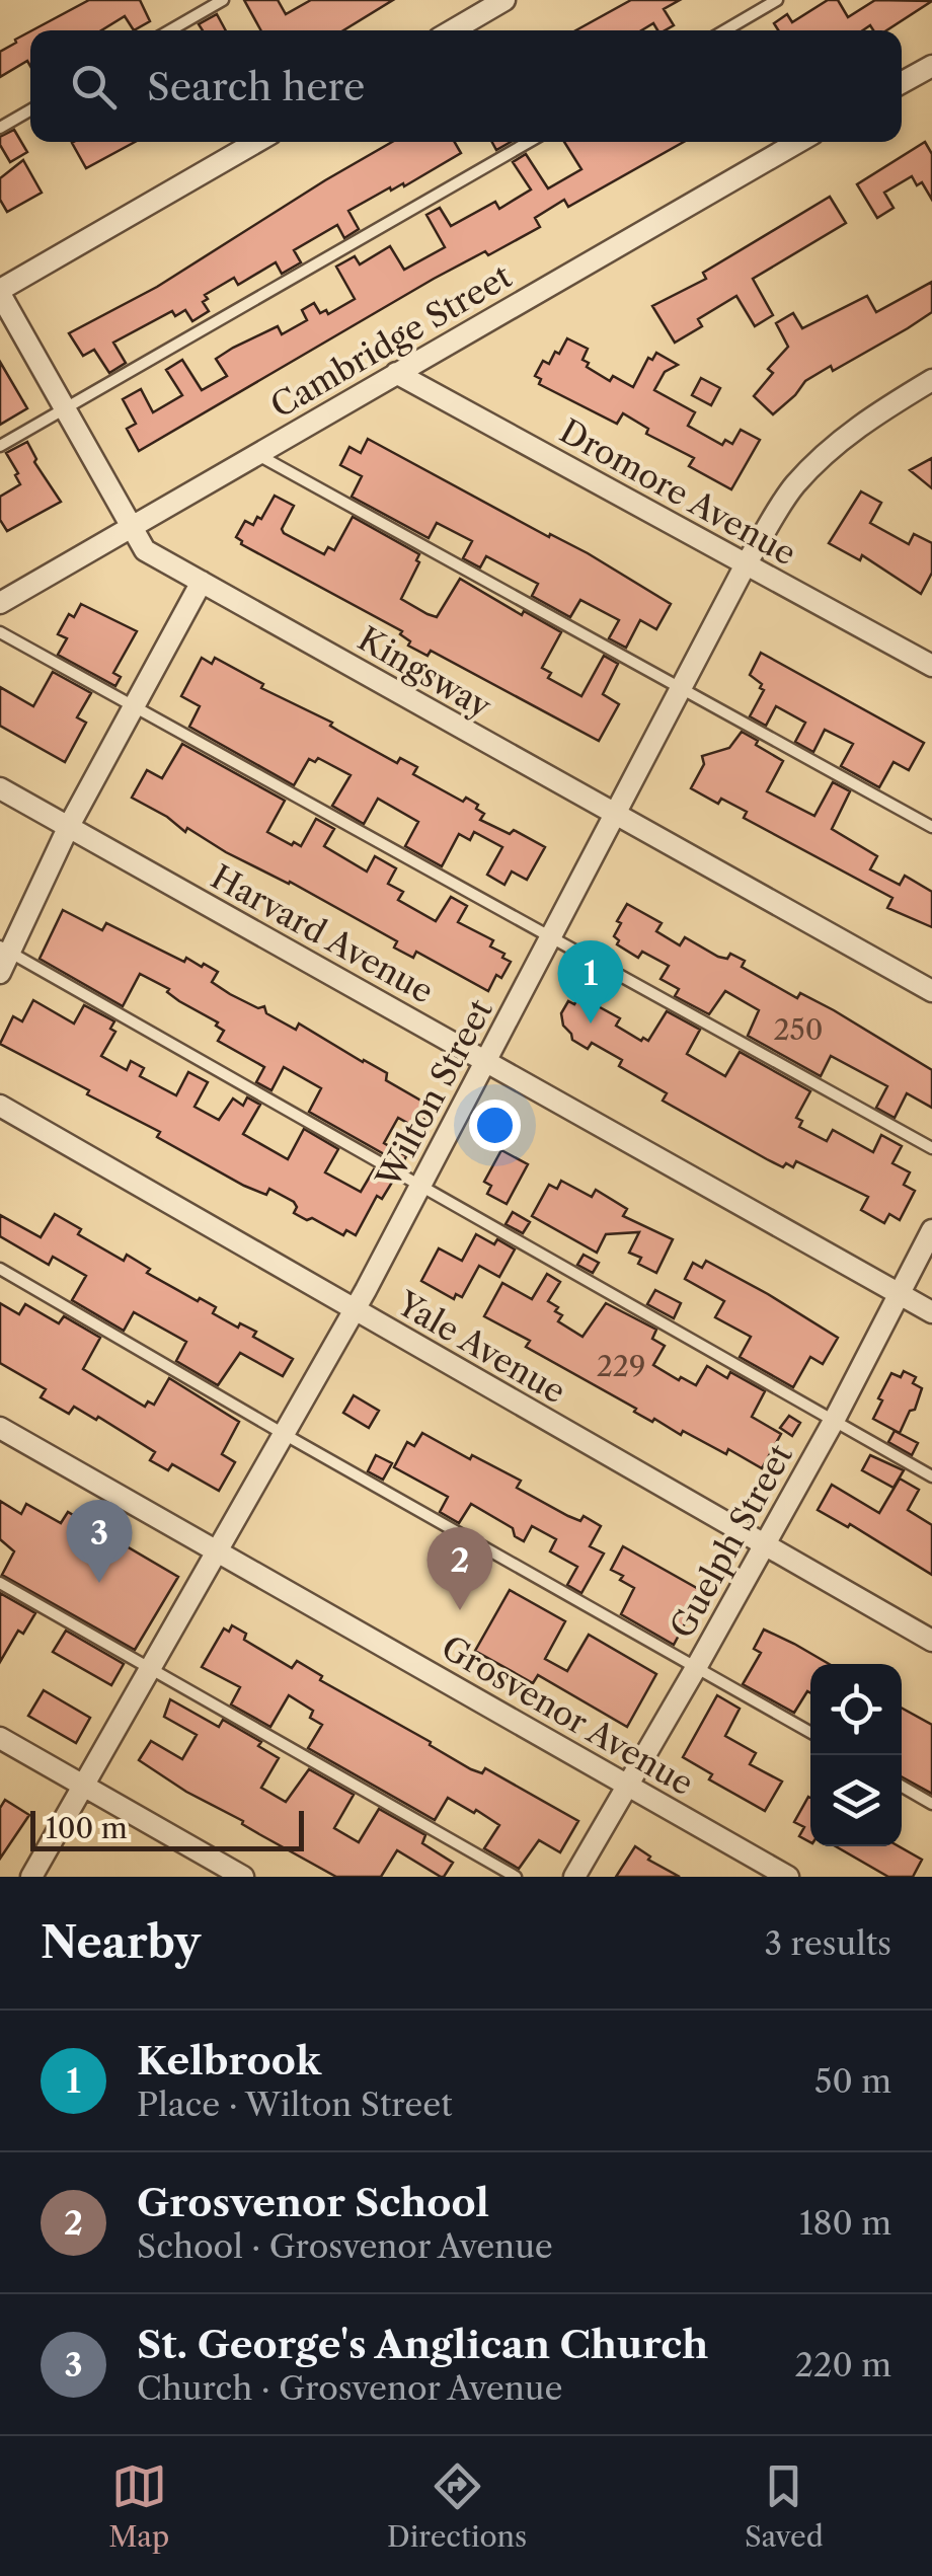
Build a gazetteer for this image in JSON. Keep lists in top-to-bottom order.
{
  "streets": {
    "street": [
      "Cambridge Street",
      "Dromore Avenue",
      "Kingsway",
      "Harvard Avenue",
      "Wilton Street",
      "Yale Avenue",
      "Guelph Street",
      "Grosvenor Avenue"
    ]
  },
  "crossings": [
    ["Cambridge Street", "Dromore Avenue"],
    ["Cambridge Street", "Kingsway"],
    ["Dromore Avenue", "Wilton Street"],
    ["Kingsway", "Wilton Street"],
    ["Harvard Avenue", "Wilton Street"],
    ["Harvard Avenue", "Guelph Street"],
    ["Wilton Street", "Yale Avenue"],
    ["Wilton Street", "Grosvenor Avenue"],
    ["Yale Avenue", "Guelph Street"],
    ["Guelph Street", "Grosvenor Avenue"]
  ],
  "house_numbers": ["250", "229"],
  "scale_bar": "100 m",
  "page": {
    "search": "Search here",
    "pins": ["1", "3", "2"],
    "scale": "100 m",
    "heading": ["Nearby", "3 results"],
    "list": [
      {
        "mark": "1",
        "name": "Kelbrook",
        "note": "Place · Wilton Street",
        "value": "50 m"
      },
      {
        "mark": "2",
        "name": "Grosvenor School",
        "note": "School · Grosvenor Avenue",
        "value": "180 m"
      },
      {
        "mark": "3",
        "name": "St. George's Anglican Church",
        "note": "Church · Grosvenor Avenue",
        "value": "220 m"
      }
    ],
    "nav": ["Map", "Directions", "Saved"]
  }
}
